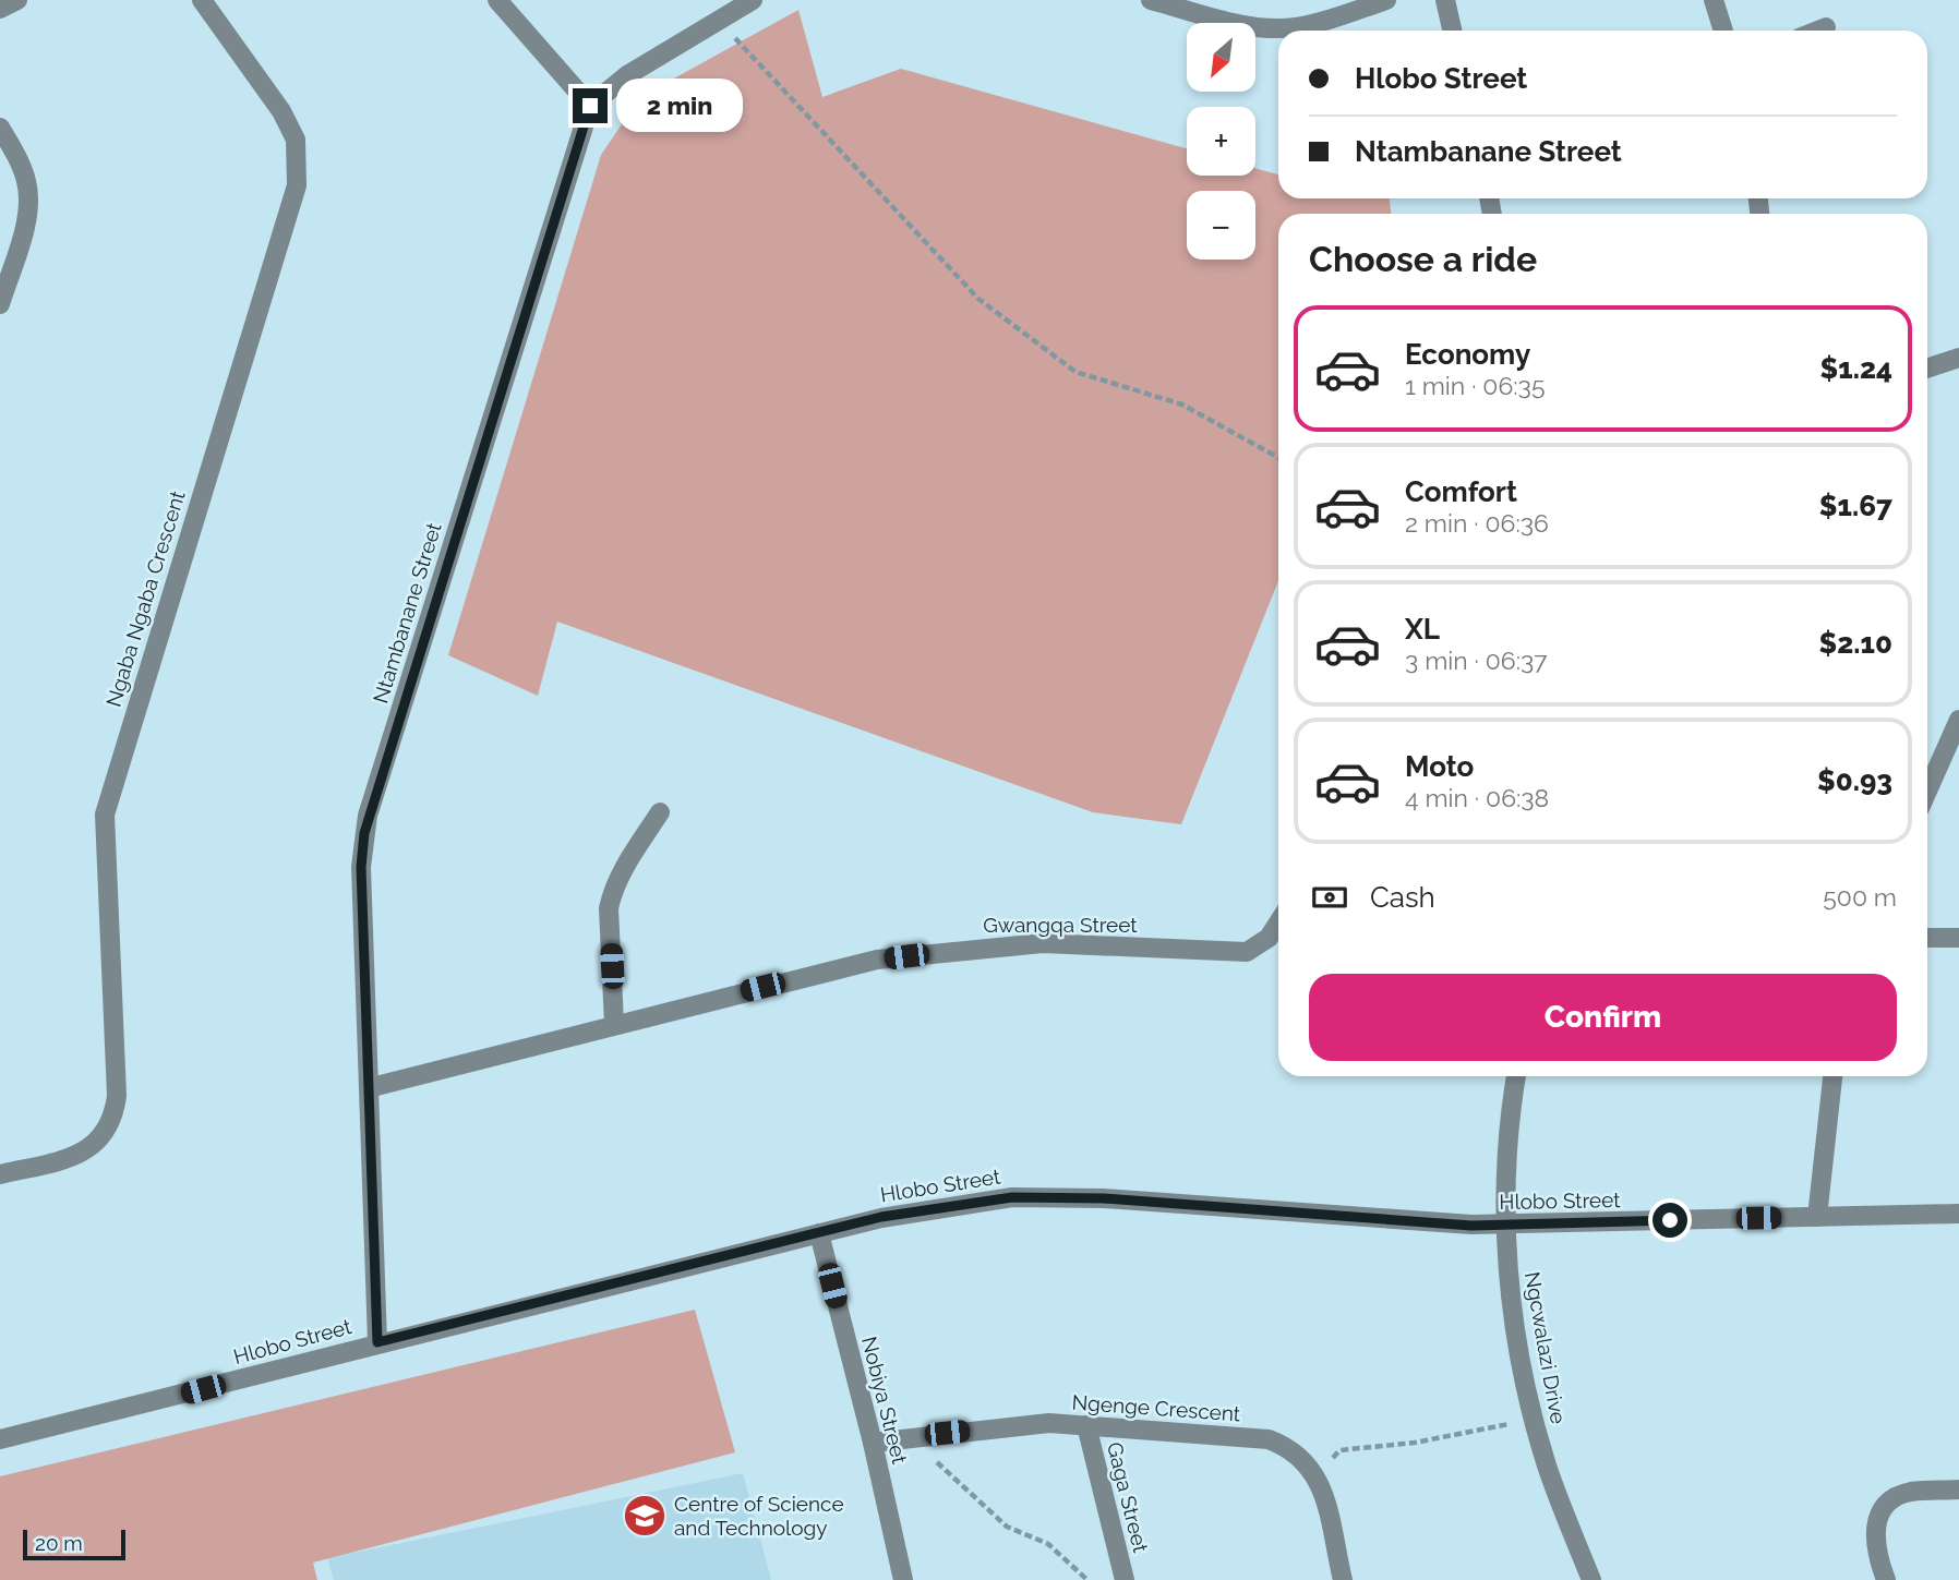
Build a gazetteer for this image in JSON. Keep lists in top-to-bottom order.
{
  "streets": {
    "street": [
      "Ngaba Ngaba Crescent",
      "Ntambanane Street",
      "Gwangqa Street",
      "Hlobo Street",
      "Ngcwalazi Drive",
      "Nobiya Street",
      "Ngenge Crescent",
      "Gaga Street"
    ]
  },
  "crossings": [
    ["Ntambanane Street", "Gwangqa Street"],
    ["Ntambanane Street", "Hlobo Street"],
    ["Hlobo Street", "Ngcwalazi Drive"],
    ["Hlobo Street", "Nobiya Street"],
    ["Nobiya Street", "Ngenge Crescent"],
    ["Ngenge Crescent", "Gaga Street"]
  ],
  "places": {
    "school or university": ["Centre of Science and Technology"]
  },
  "scale_bar": "20 m",
  "north": "bottom left",
  "page": {
    "map_buttons": ["+", "−"],
    "banner": ["Hlobo Street", "Ntambanane Street"],
    "bubble": "2 min",
    "heading": "Choose a ride",
    "list": [
      {
        "name": "Economy",
        "note": "1 min · 06:35",
        "value": "$1.24"
      },
      {
        "name": "Comfort",
        "note": "2 min · 06:36",
        "value": "$1.67"
      },
      {
        "name": "XL",
        "note": "3 min · 06:37",
        "value": "$2.10"
      },
      {
        "name": "Moto",
        "note": "4 min · 06:38",
        "value": "$0.93"
      }
    ],
    "pay": ["Cash", "500 m"],
    "buttons": "Confirm",
    "scale": "20 m"
  }
}
